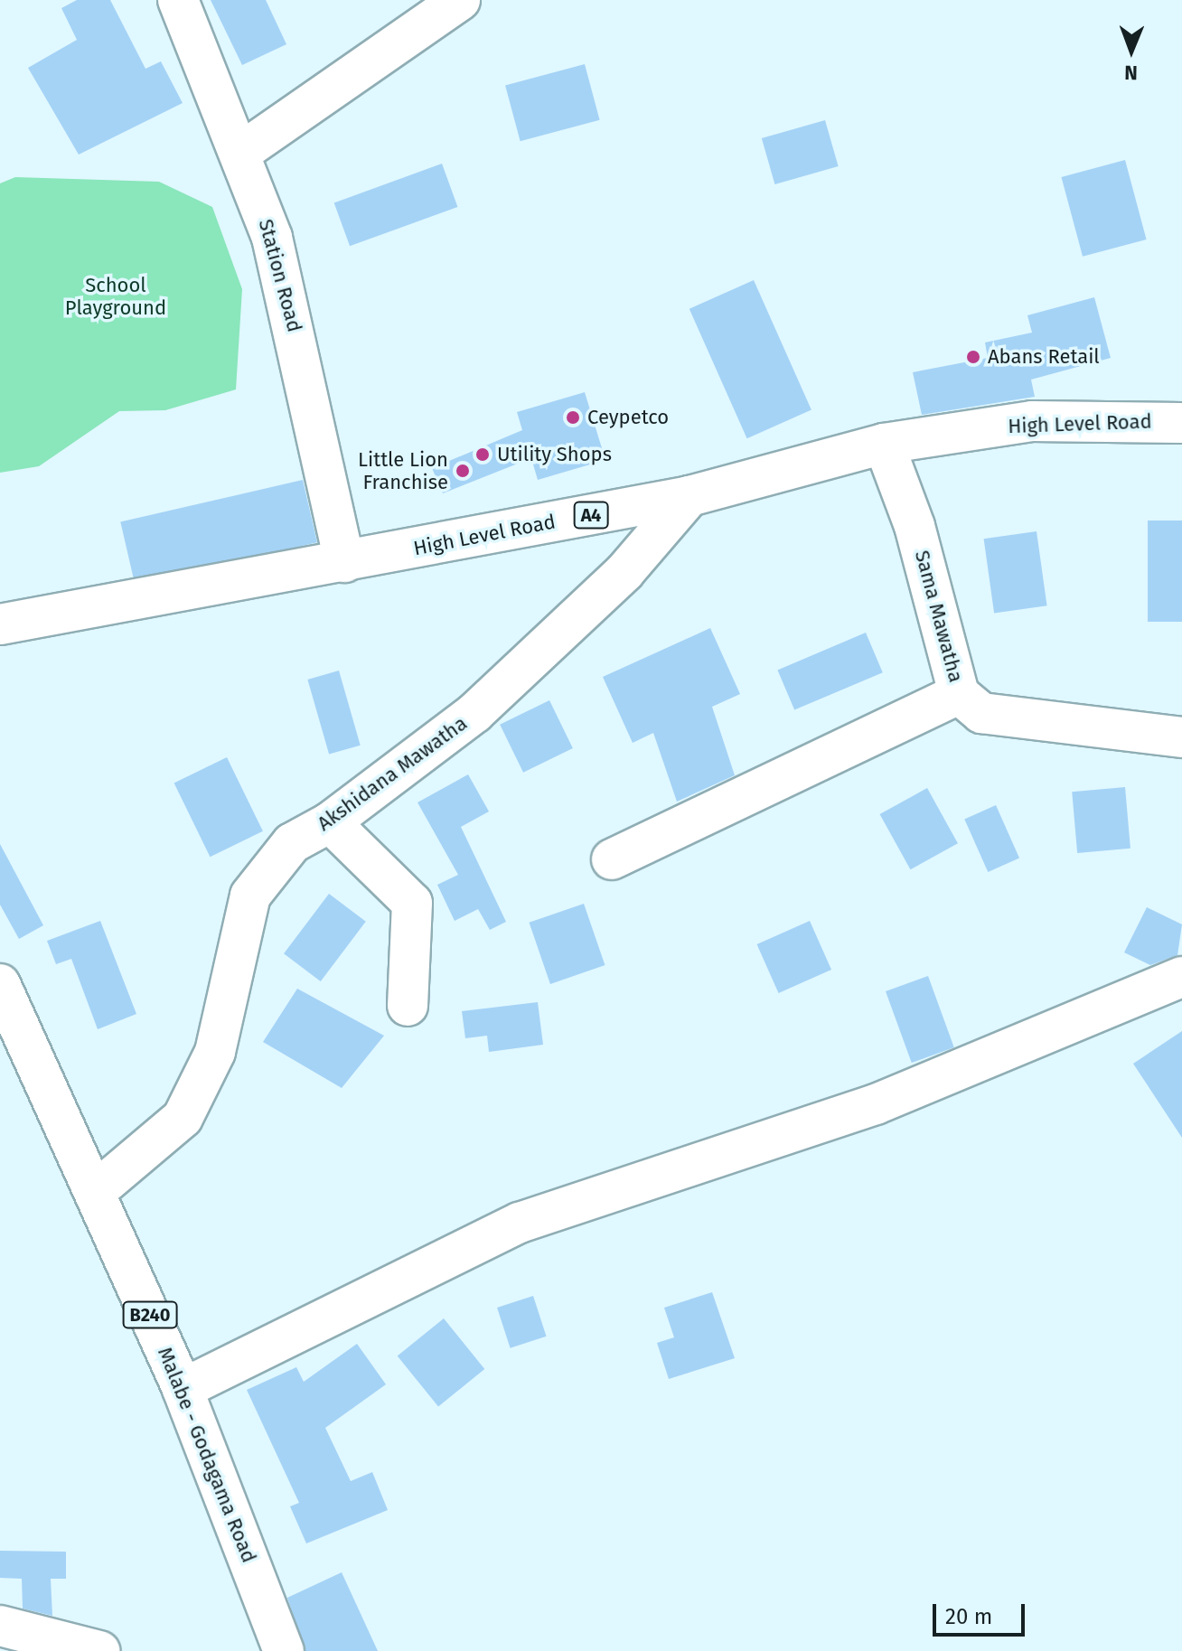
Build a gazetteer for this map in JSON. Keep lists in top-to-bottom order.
{
  "streets": {
    "main road": [
      "Station Road",
      "High Level Road",
      "A4",
      "Sama Mawatha",
      "Akshidana Mawatha",
      "B240",
      "Malabe - Godagama Road"
    ]
  },
  "crossings": [
    ["Station Road", "High Level Road"],
    ["High Level Road", "Sama Mawatha"],
    ["High Level Road", "Akshidana Mawatha"],
    ["Akshidana Mawatha", "Malabe - Godagama Road"]
  ],
  "parks": ["School Playground"],
  "places": [
    "Abans Retail",
    "Ceypetco",
    "Utility Shops",
    "Little Lion Franchise"
  ],
  "scale_bar": "20 m",
  "north": "bottom"
}
